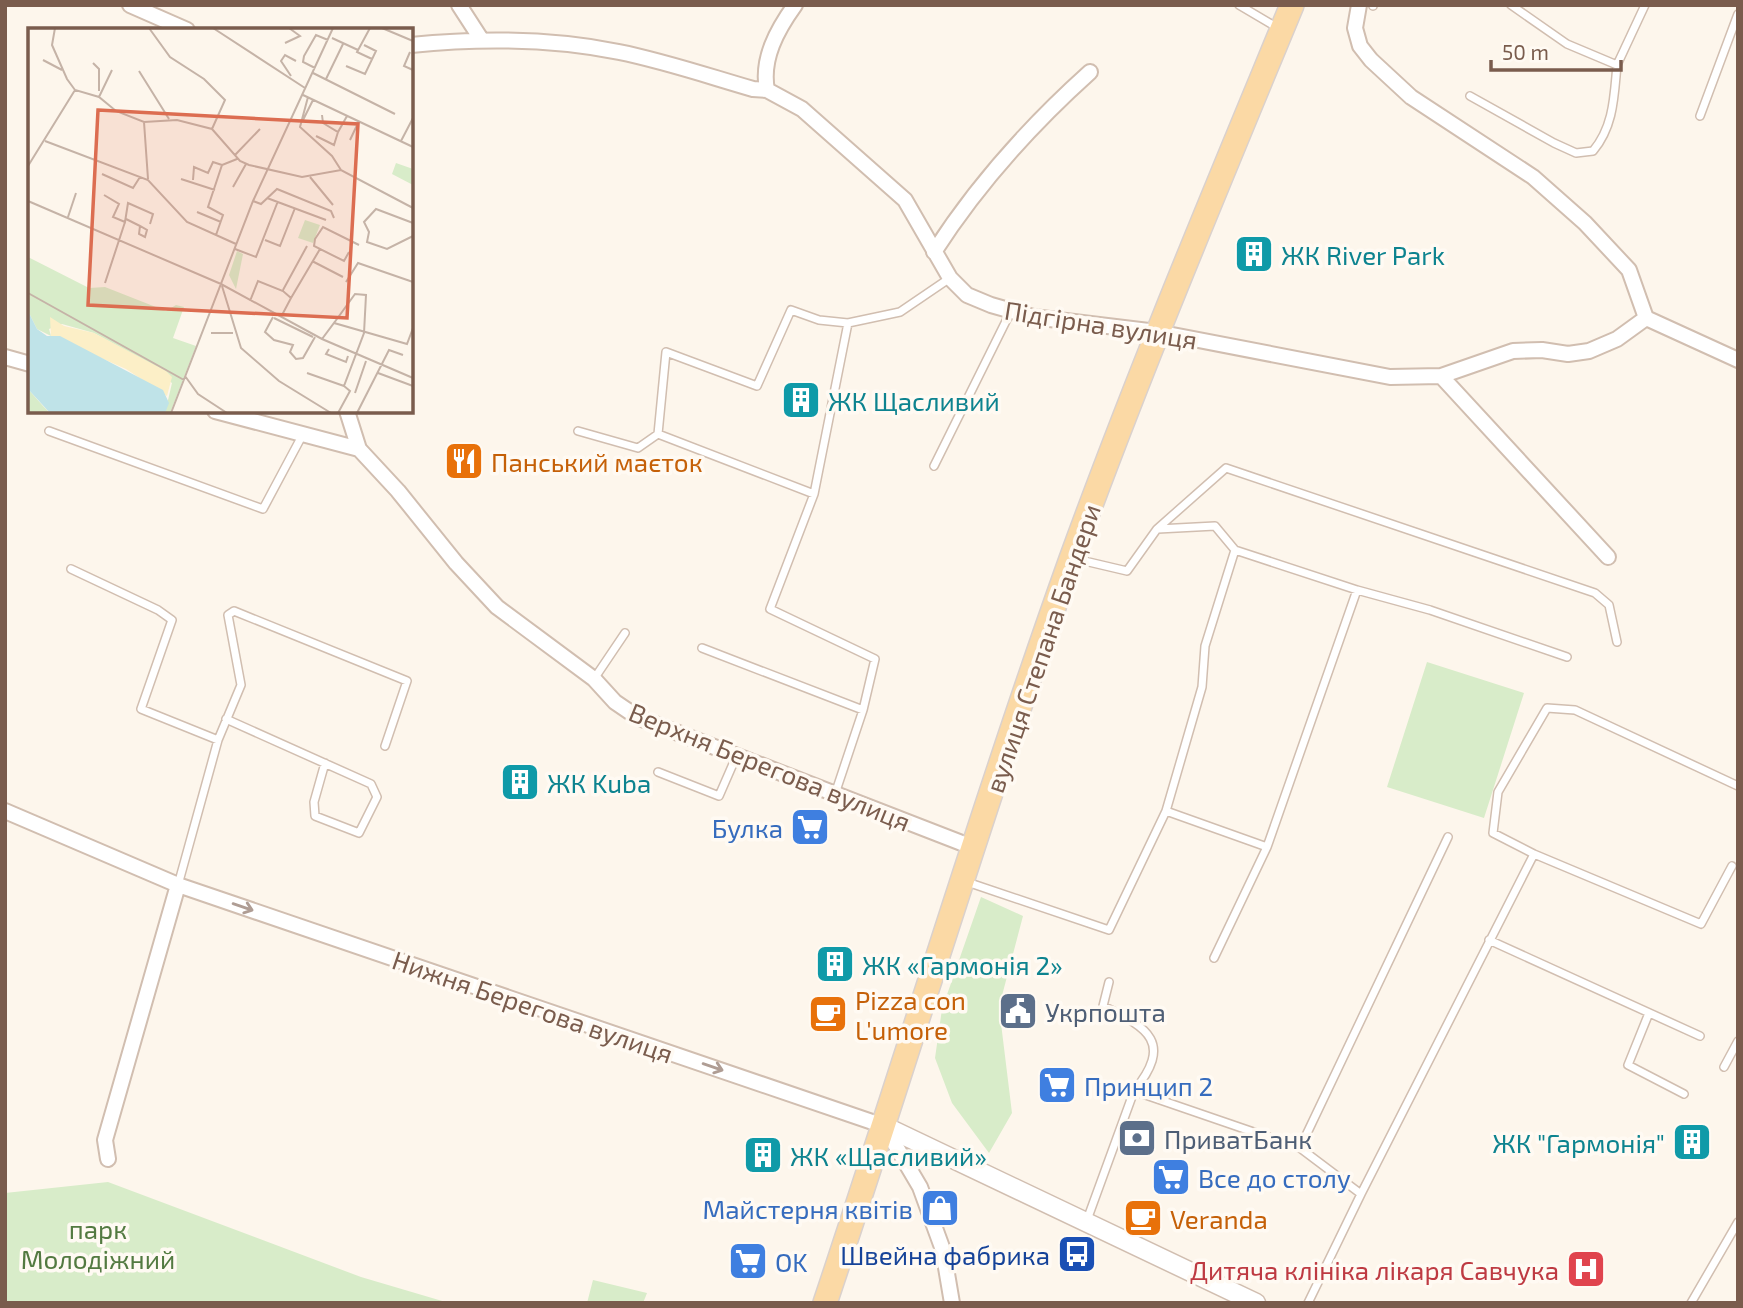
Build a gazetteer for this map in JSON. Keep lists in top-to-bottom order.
{
  "streets": {
    "main road": ["вулиця Степана Бандери"],
    "street": ["Підгірна вулиця", "Верхня Берегова вулиця", "Нижня Берегова вулиця"]
  },
  "crossings": [
    ["Підгірна вулиця", "вулиця Степана Бандери"],
    ["вулиця Степана Бандери", "Верхня Берегова вулиця"],
    ["вулиця Степана Бандери", "Нижня Берегова вулиця"]
  ],
  "one_way": ["Нижня Берегова вулиця"],
  "parks": ["парк Молодіжний"],
  "places": {
    "building": [
      "ЖК River Park",
      "ЖК Щасливий",
      "ЖК Kuba",
      "ЖК «Гармонія 2»",
      "ЖК \"Гармонія\"",
      "ЖК «Щасливий»"
    ],
    "restaurant": ["Панський маєток"],
    "supermarket": [
      "Булка",
      "Принцип 2",
      "Все до столу",
      "OK"
    ],
    "public building": ["Укрпошта"],
    "cafe": ["Pizza con L'umore", "Veranda"],
    "bank": ["ПриватБанк"],
    "shop": ["Майстерня квітів"],
    "bus stop": ["Швейна фабрика"],
    "hospital": ["Дитяча клініка лікаря Савчука"]
  },
  "scale_bar": "50 m"
}
